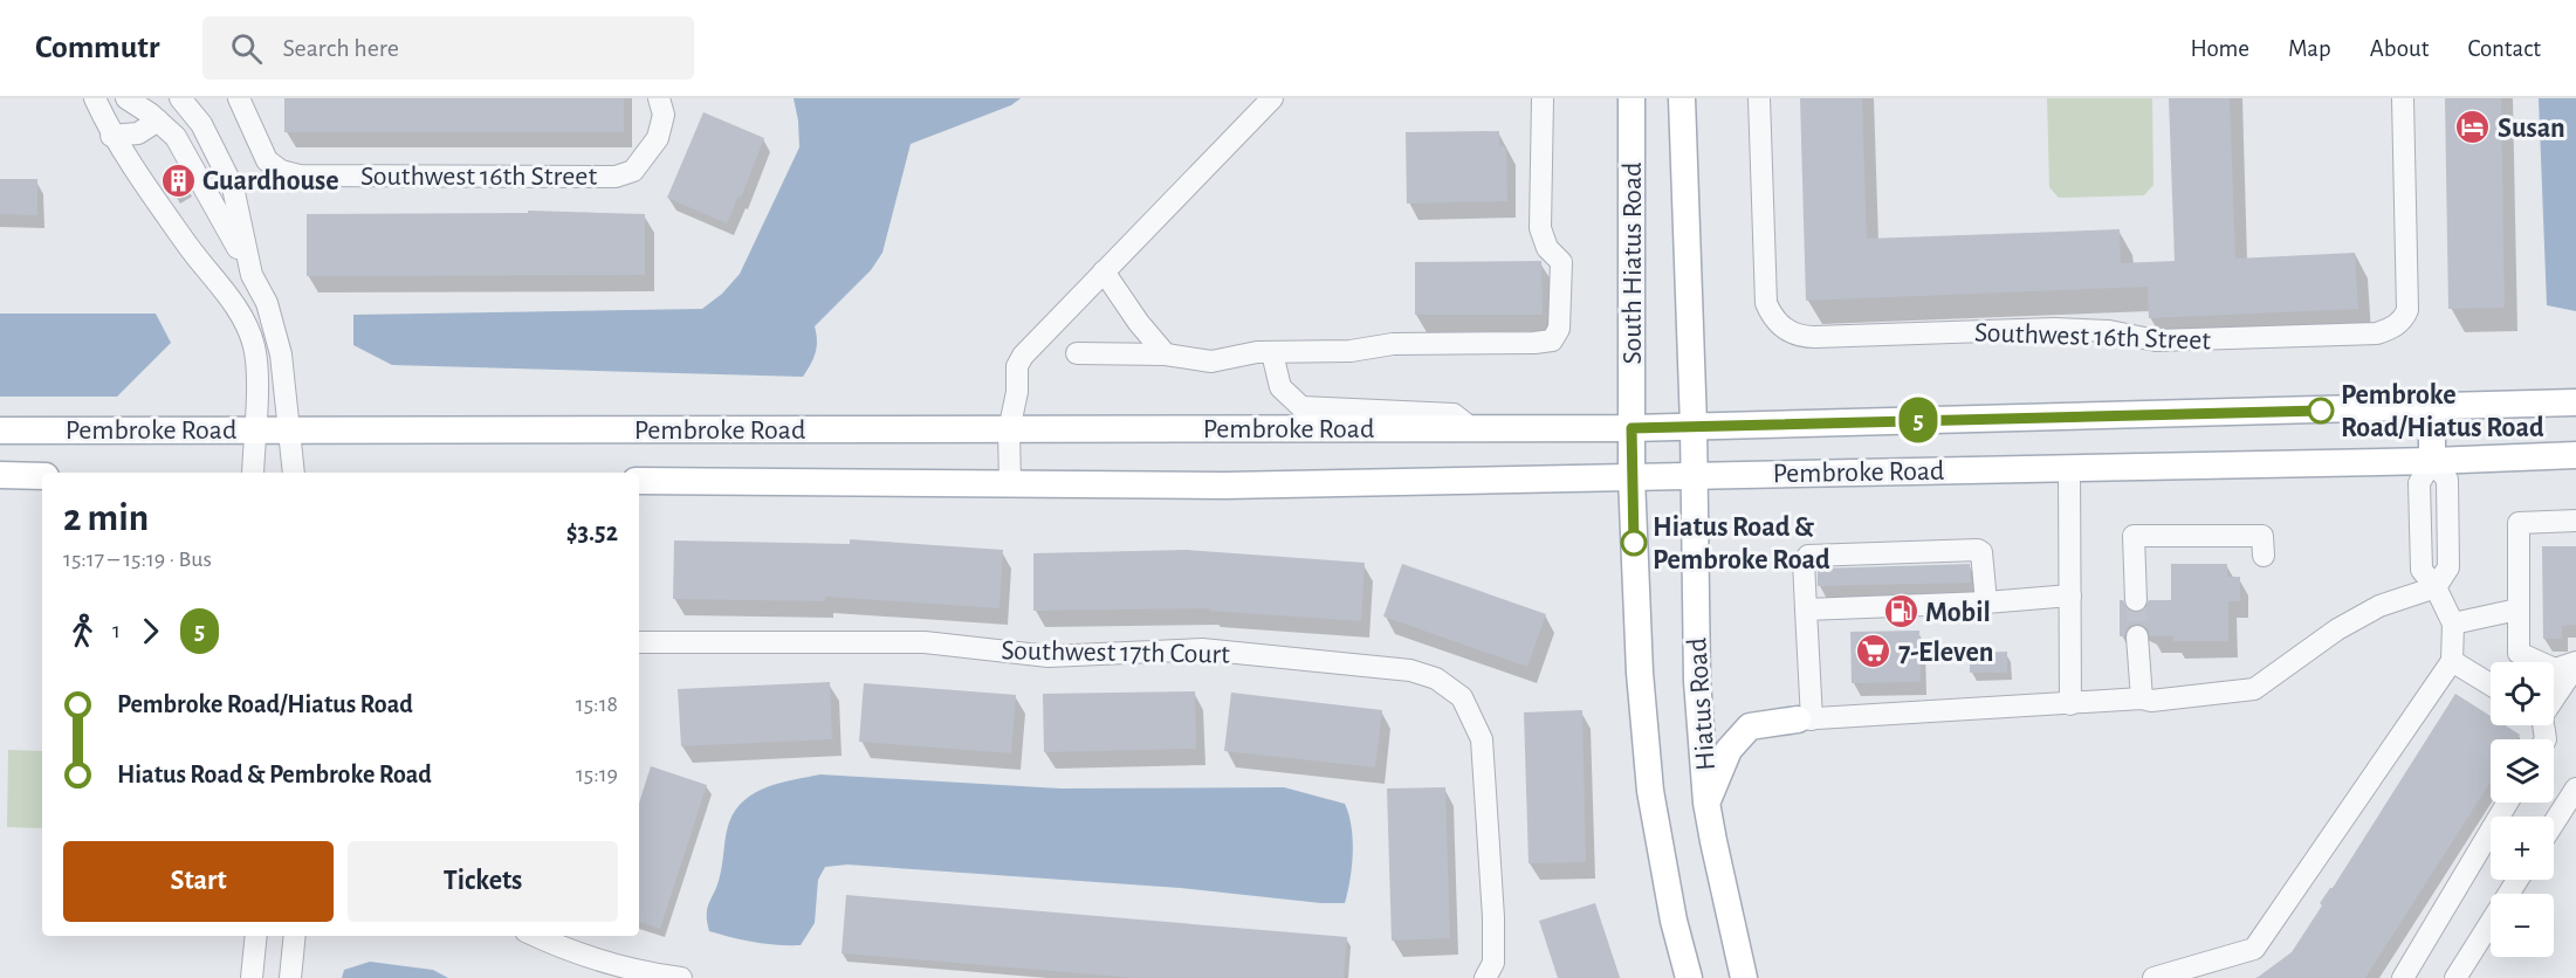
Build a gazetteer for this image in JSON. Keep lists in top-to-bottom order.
{
  "streets": {
    "main road": ["South Hiatus Road", "Pembroke Road", "Hiatus Road"],
    "street": ["Southwest 16th Street", "Southwest 17th Court"]
  },
  "crossings": [
    ["South Hiatus Road", "Pembroke Road"],
    ["South Hiatus Road", "Hiatus Road"],
    ["Pembroke Road", "Hiatus Road"]
  ],
  "places": {
    "hotel": ["Susan"],
    "building": ["Guardhouse"],
    "other": ["Pembroke Road/Hiatus Road", "Hiatus Road & Pembroke Road"],
    "fuel station": ["Mobil"],
    "supermarket": ["7-Eleven"]
  },
  "lines": ["bus line 5"],
  "page": {
    "header": "Commutr",
    "search": "Search here",
    "nav": [
      "Home",
      "Map",
      "About",
      "Contact"
    ],
    "on_map": "5",
    "heading": ["2 min", "15:17 – 15:19 · Bus", "$3.52"],
    "legs": ["1", "5"],
    "map_buttons": ["+", "−"],
    "list": [
      {
        "name": "Pembroke Road/Hiatus Road",
        "value": "15:18"
      },
      {
        "name": "Hiatus Road & Pembroke Road",
        "value": "15:19"
      }
    ],
    "buttons": ["Start", "Tickets"]
  }
}
